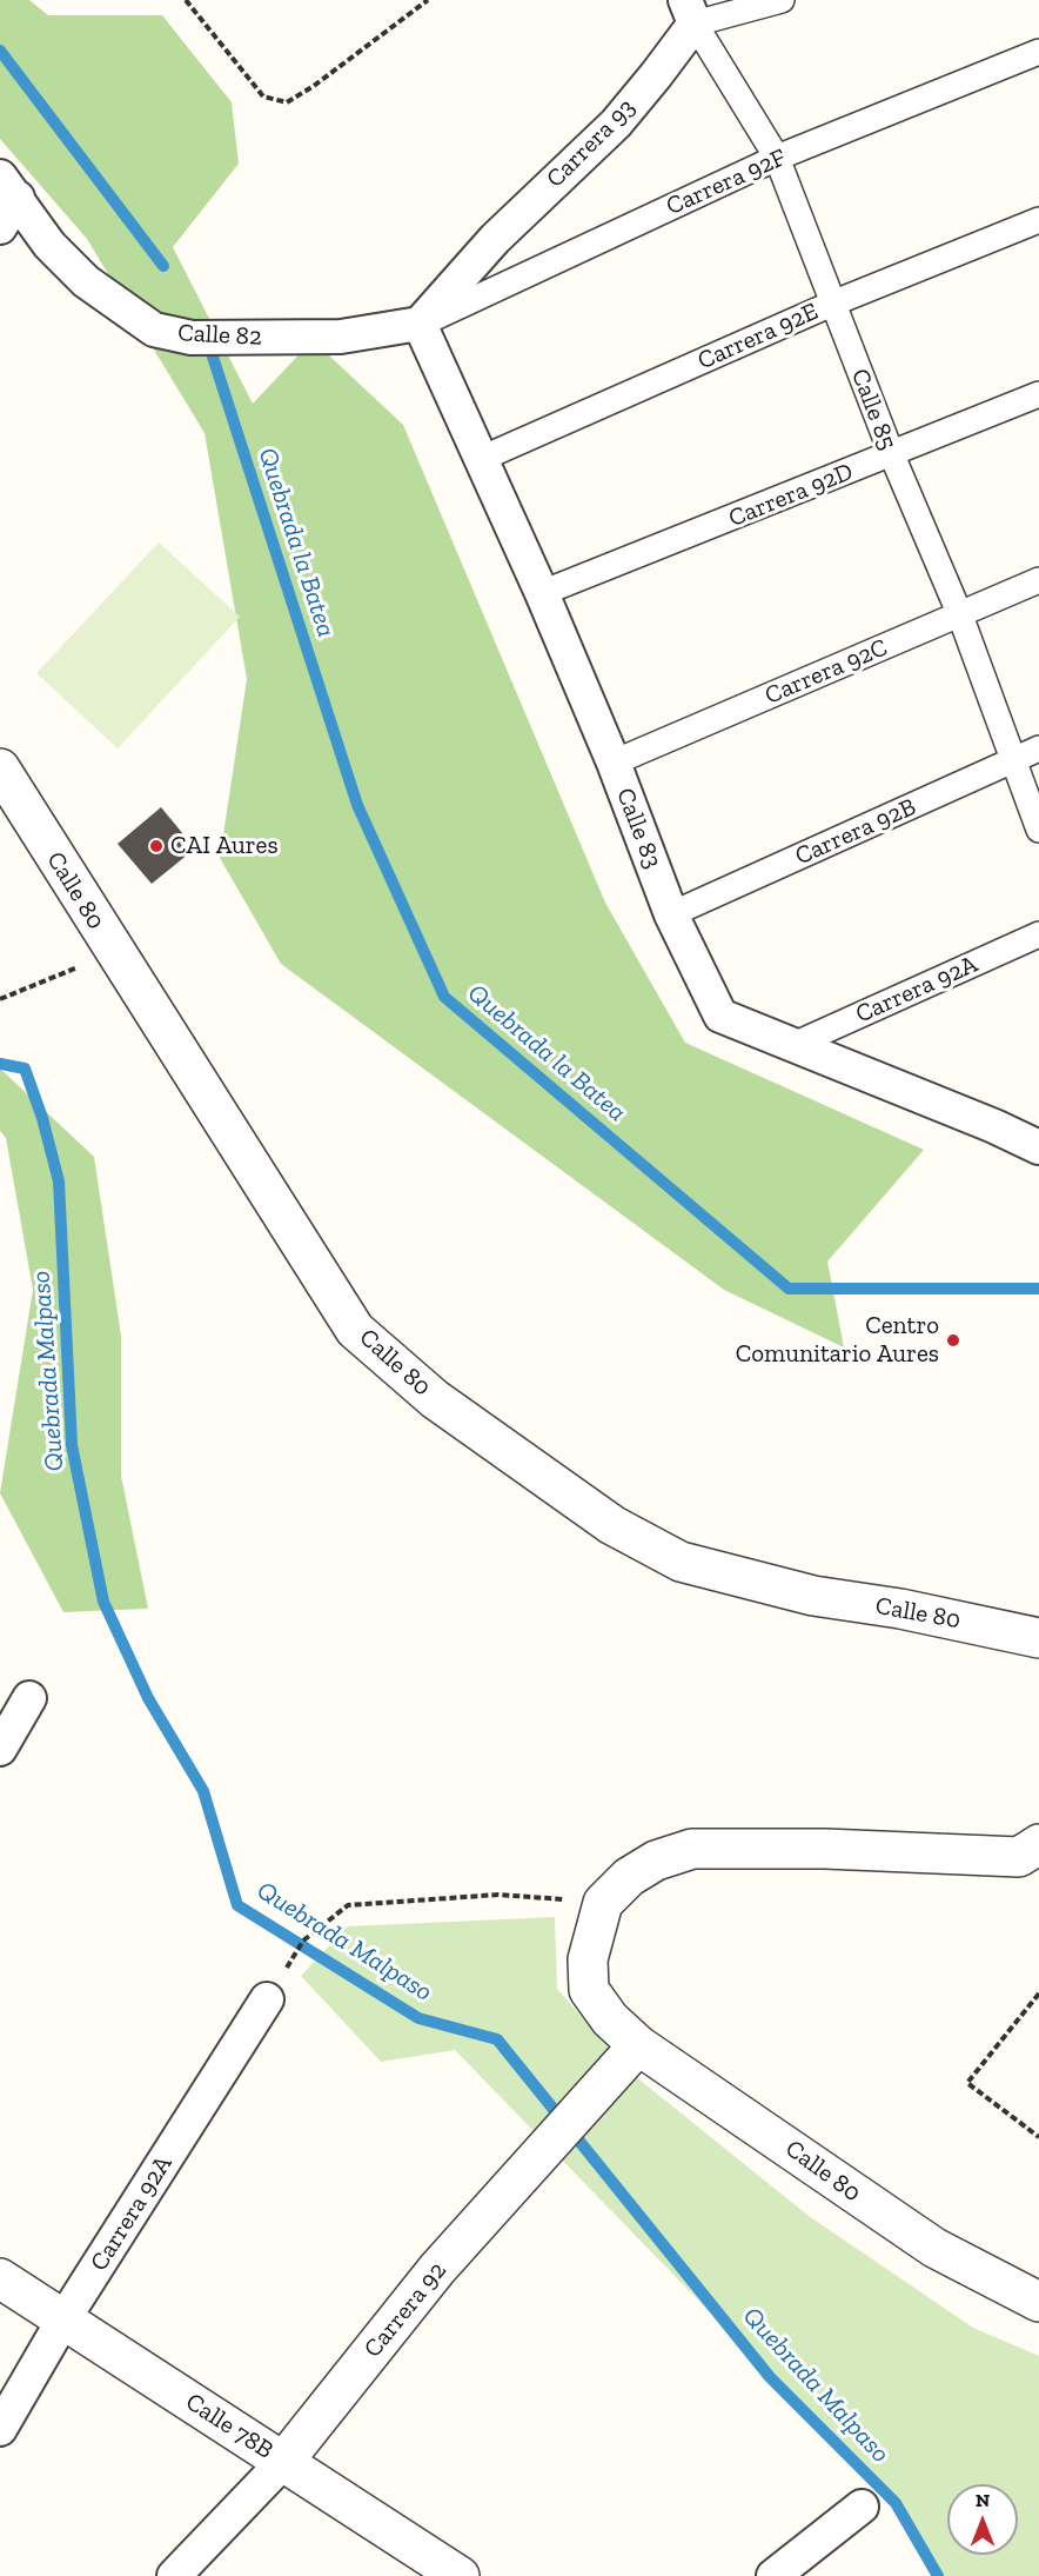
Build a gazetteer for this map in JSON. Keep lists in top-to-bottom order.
{
  "streets": {
    "street": [
      "Carrera 93",
      "Carrera 92F",
      "Calle 82",
      "Carrera 92E",
      "Calle 85",
      "Carrera 92D",
      "Carrera 92C",
      "Calle 83",
      "Carrera 92B",
      "Calle 80",
      "Carrera 92A",
      "Carrera 92",
      "Calle 78B"
    ]
  },
  "crossings": [
    ["Carrera 93", "Carrera 92F"],
    ["Carrera 93", "Calle 82"],
    ["Carrera 93", "Calle 85"],
    ["Carrera 93", "Calle 83"],
    ["Carrera 92F", "Calle 82"],
    ["Carrera 92F", "Calle 85"],
    ["Carrera 92F", "Calle 83"],
    ["Calle 82", "Calle 83"],
    ["Carrera 92E", "Calle 85"],
    ["Carrera 92E", "Calle 83"],
    ["Calle 85", "Carrera 92D"],
    ["Calle 85", "Carrera 92C"],
    ["Calle 85", "Carrera 92B"],
    ["Carrera 92D", "Calle 83"],
    ["Carrera 92C", "Calle 83"],
    ["Calle 83", "Carrera 92B"],
    ["Calle 83", "Carrera 92A"],
    ["Calle 80", "Carrera 92"],
    ["Carrera 92A", "Calle 78B"],
    ["Carrera 92", "Calle 78B"]
  ],
  "water": ["Quebrada la Batea", "Quebrada Malpaso"],
  "places": ["CAI Aures", "Centro Comunitario Aures"],
  "north": "top"
}
